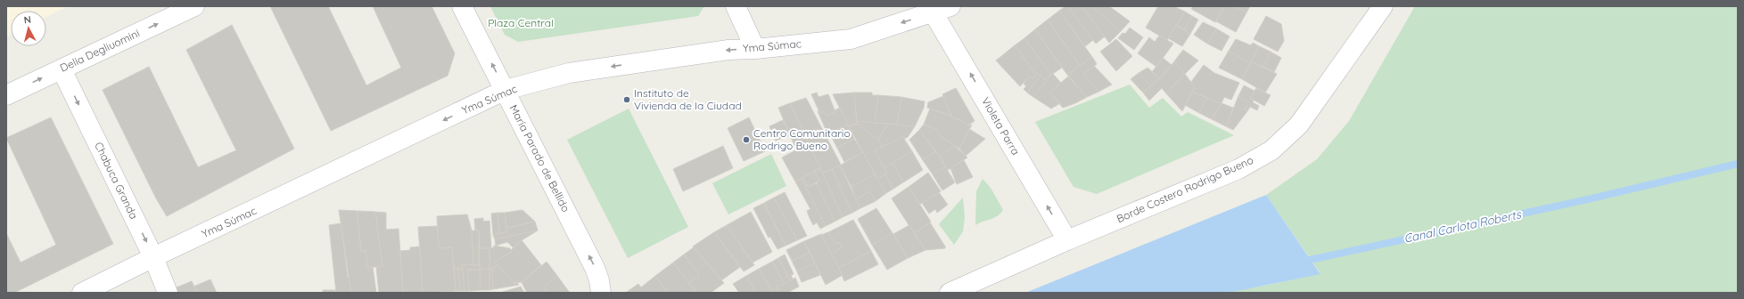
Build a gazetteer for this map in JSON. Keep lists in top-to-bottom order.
{
  "streets": {
    "street": [
      "Yma Súmac",
      "Delia Degliuomini",
      "Violeta Parra",
      "María Parado de Bellido",
      "Chabuca Granda",
      "Borde Costero Rodrigo Bueno"
    ]
  },
  "crossings": [
    ["Yma Súmac", "Violeta Parra"],
    ["Yma Súmac", "María Parado de Bellido"],
    ["Yma Súmac", "Chabuca Granda"],
    ["Delia Degliuomini", "Chabuca Granda"],
    ["Violeta Parra", "Borde Costero Rodrigo Bueno"]
  ],
  "one_way": [
    "Yma Súmac",
    "Delia Degliuomini",
    "Violeta Parra",
    "María Parado de Bellido",
    "Chabuca Granda"
  ],
  "water": ["Canal Carlota Roberts"],
  "parks": ["Plaza Central"],
  "places": ["Instituto de Vivienda de la Ciudad", "Centro Comunitario Rodrigo Bueno"],
  "north": "top"
}
